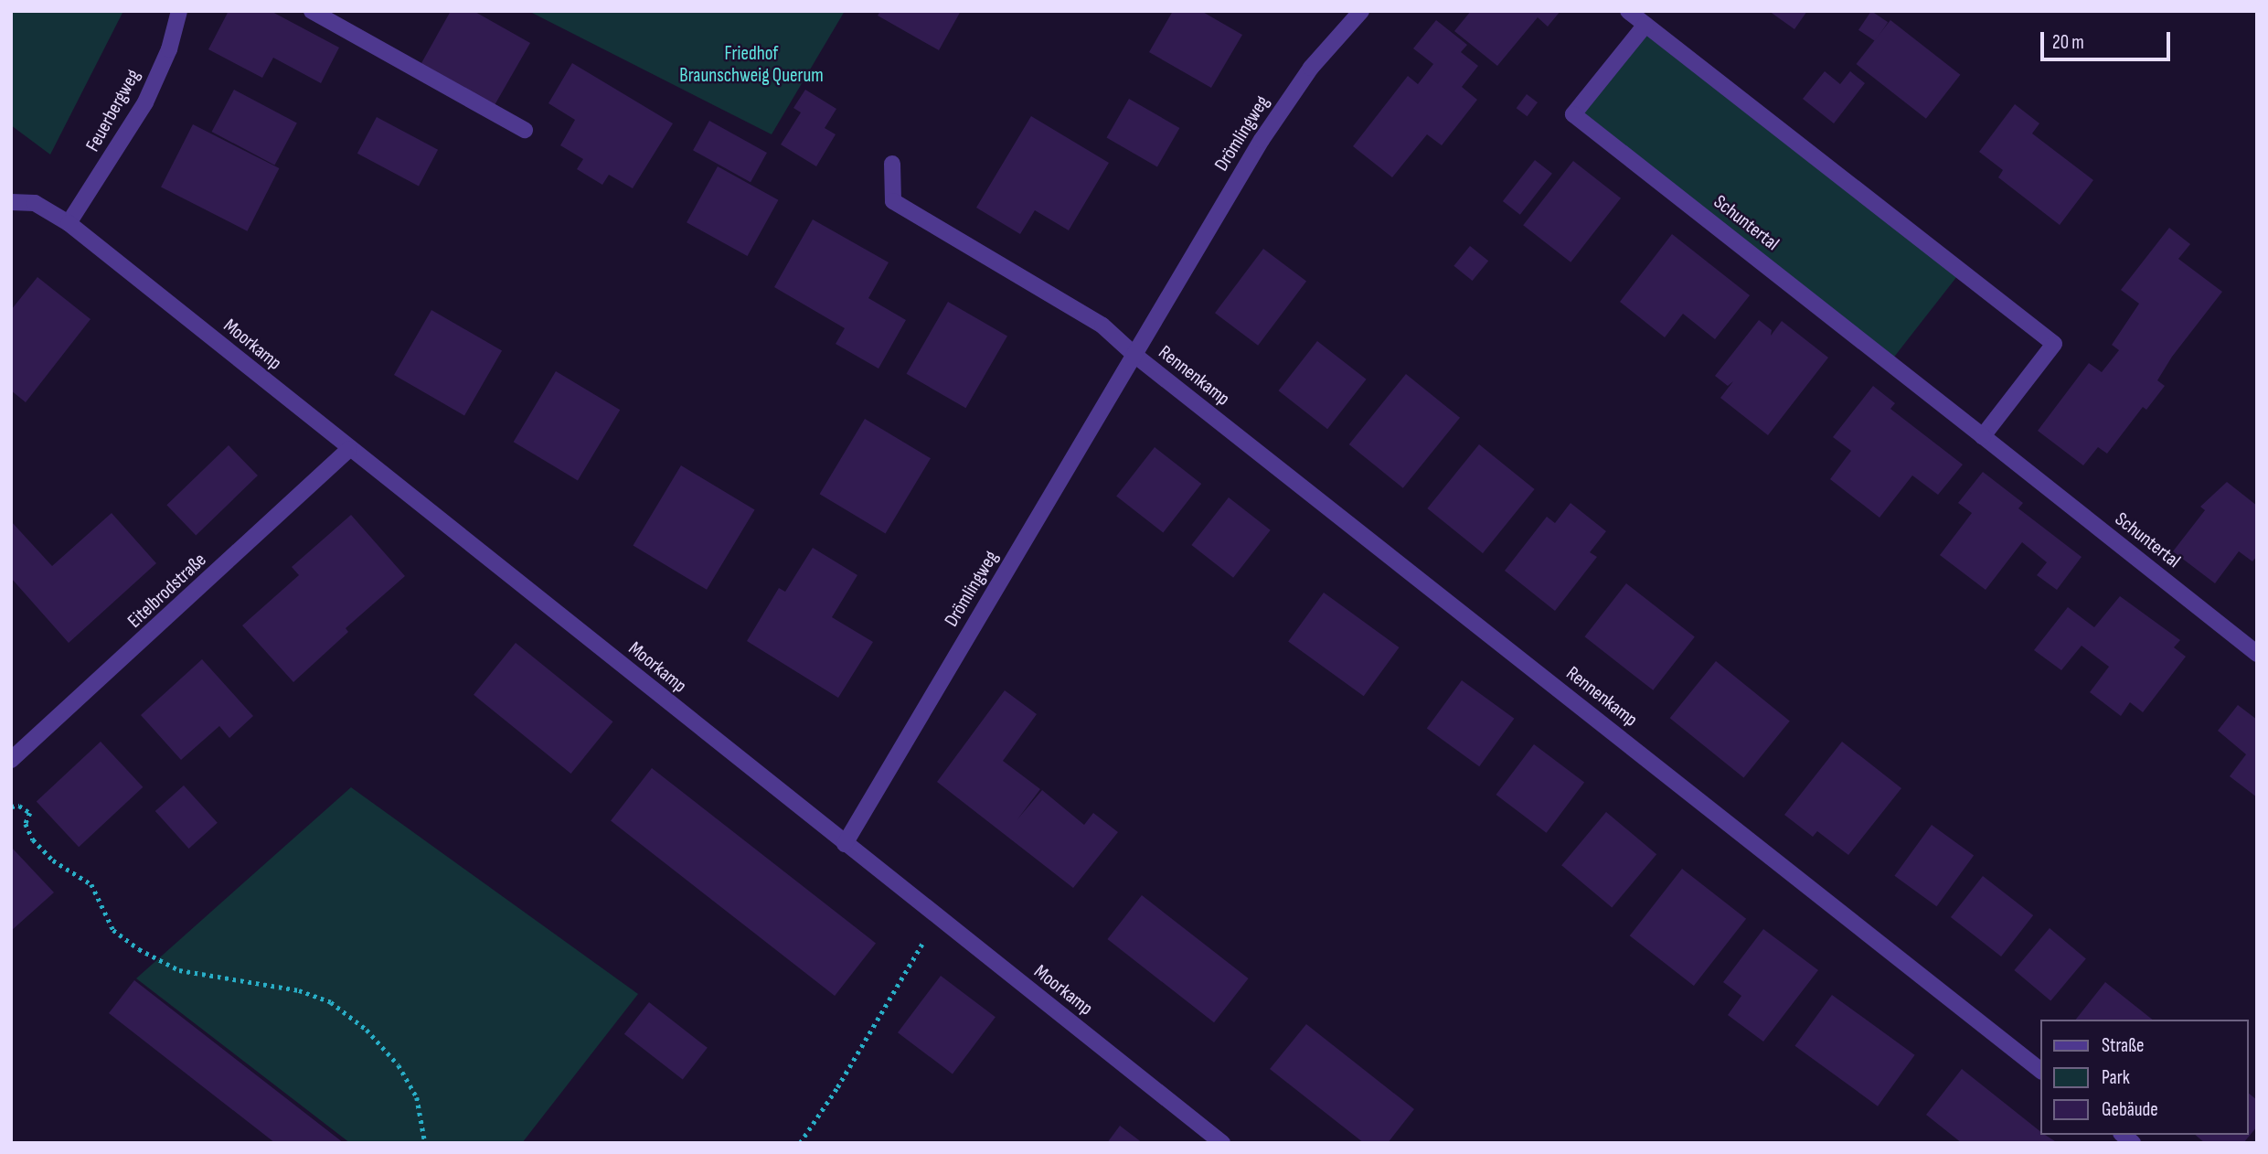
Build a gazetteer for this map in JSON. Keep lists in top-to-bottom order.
{
  "streets": {
    "street": [
      "Feuerbergweg",
      "Drömlingweg",
      "Schuntertal",
      "Moorkamp",
      "Rennenkamp",
      "Eitelbrodstraße"
    ]
  },
  "crossings": [
    ["Feuerbergweg", "Moorkamp"],
    ["Drömlingweg", "Moorkamp"],
    ["Drömlingweg", "Rennenkamp"],
    ["Moorkamp", "Eitelbrodstraße"]
  ],
  "parks": ["Friedhof Braunschweig Querum"],
  "legend": ["Straße", "Park", "Gebäude"],
  "scale_bar": "20 m"
}
